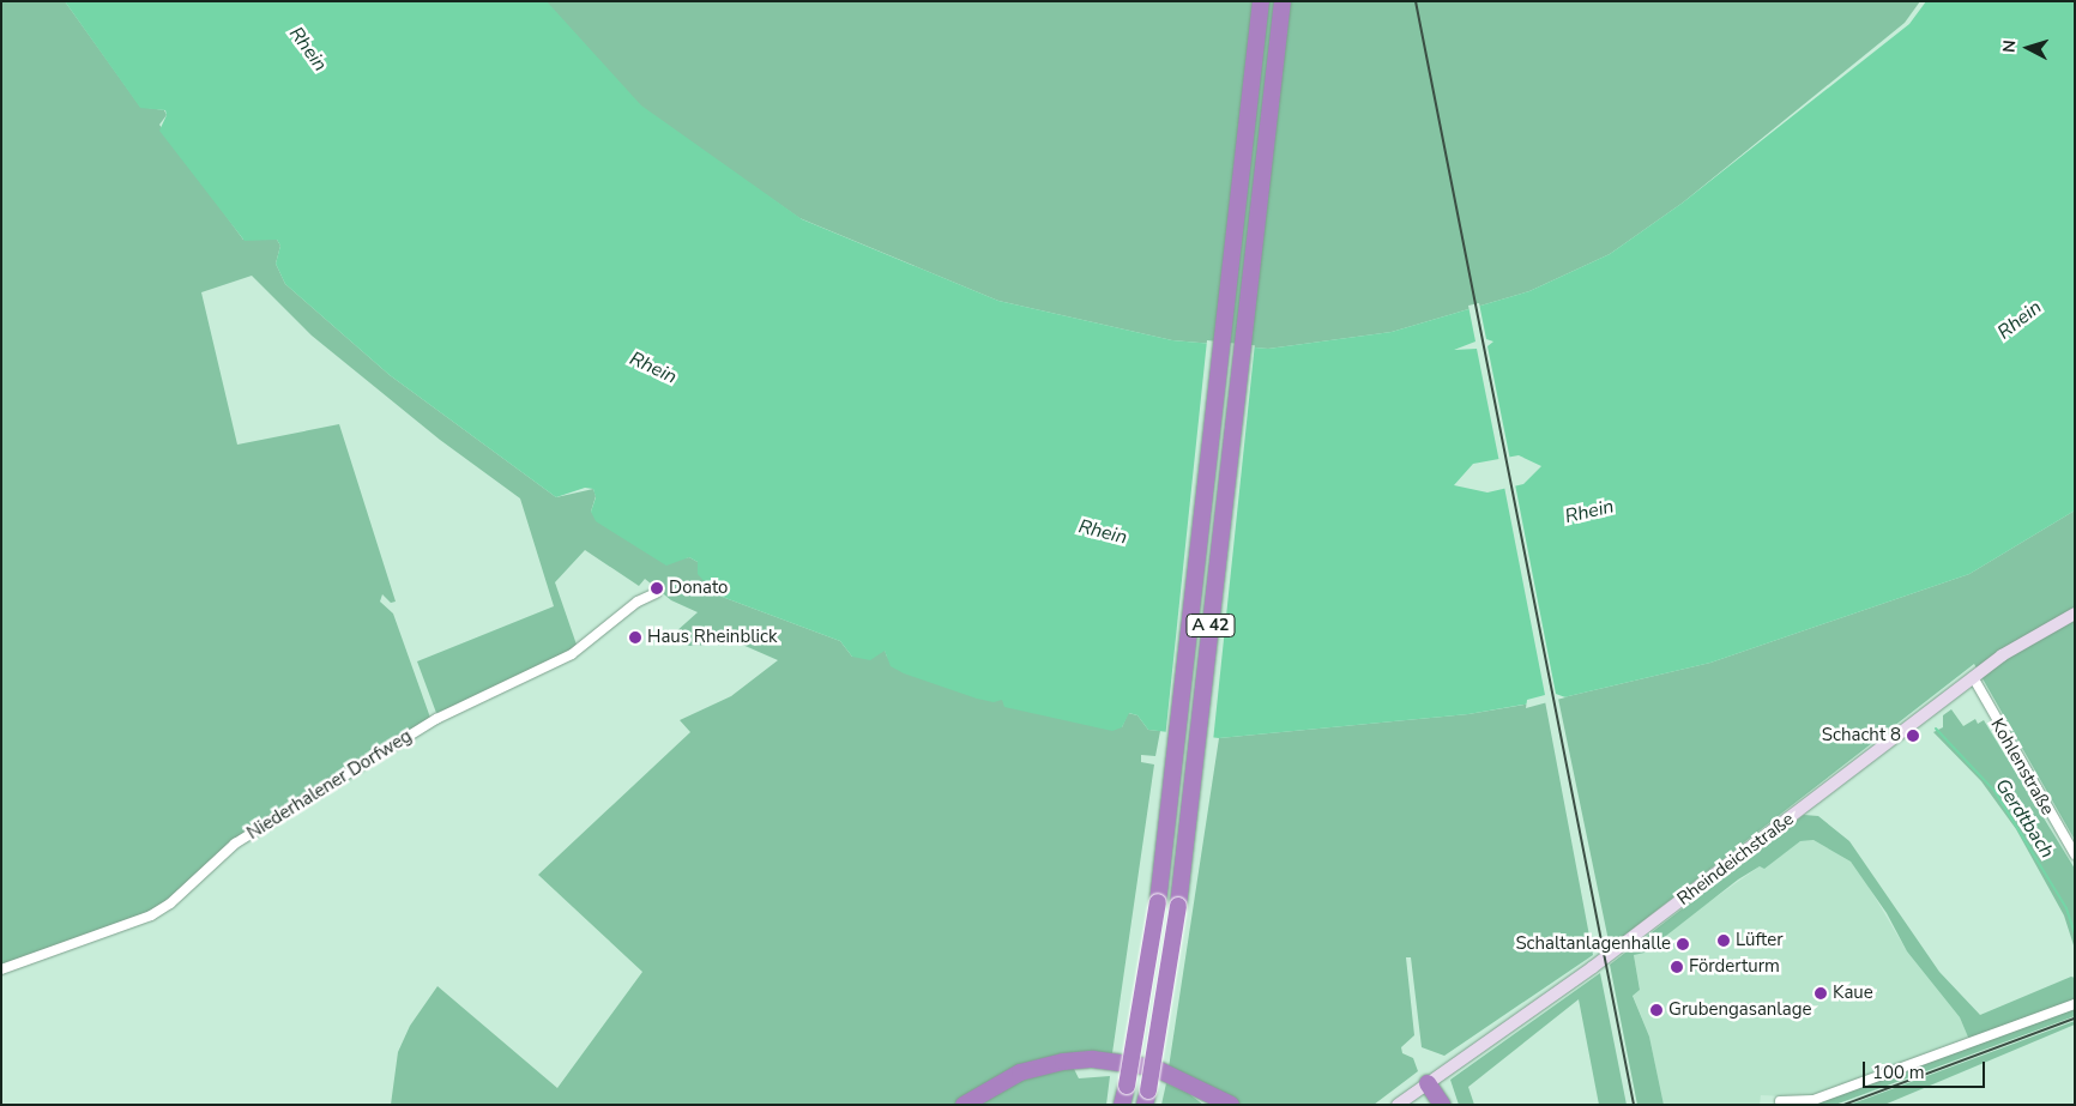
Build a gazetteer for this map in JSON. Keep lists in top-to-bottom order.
{
  "streets": {
    "highway": ["A 42"],
    "main road": ["Rheindeichstraße"],
    "street": ["Kohlenstraße", "Niederhalener Dorfweg"]
  },
  "crossings": [
    ["Kohlenstraße", "Rheindeichstraße"]
  ],
  "water": ["Rhein", "Gerdtbach"],
  "places": [
    "Donato",
    "Haus Rheinblick",
    "Schacht 8",
    "Lüfter",
    "Schaltanlagenhalle",
    "Förderturm",
    "Kaue",
    "Grubengasanlage"
  ],
  "scale_bar": "100 m",
  "north": "left"
}
